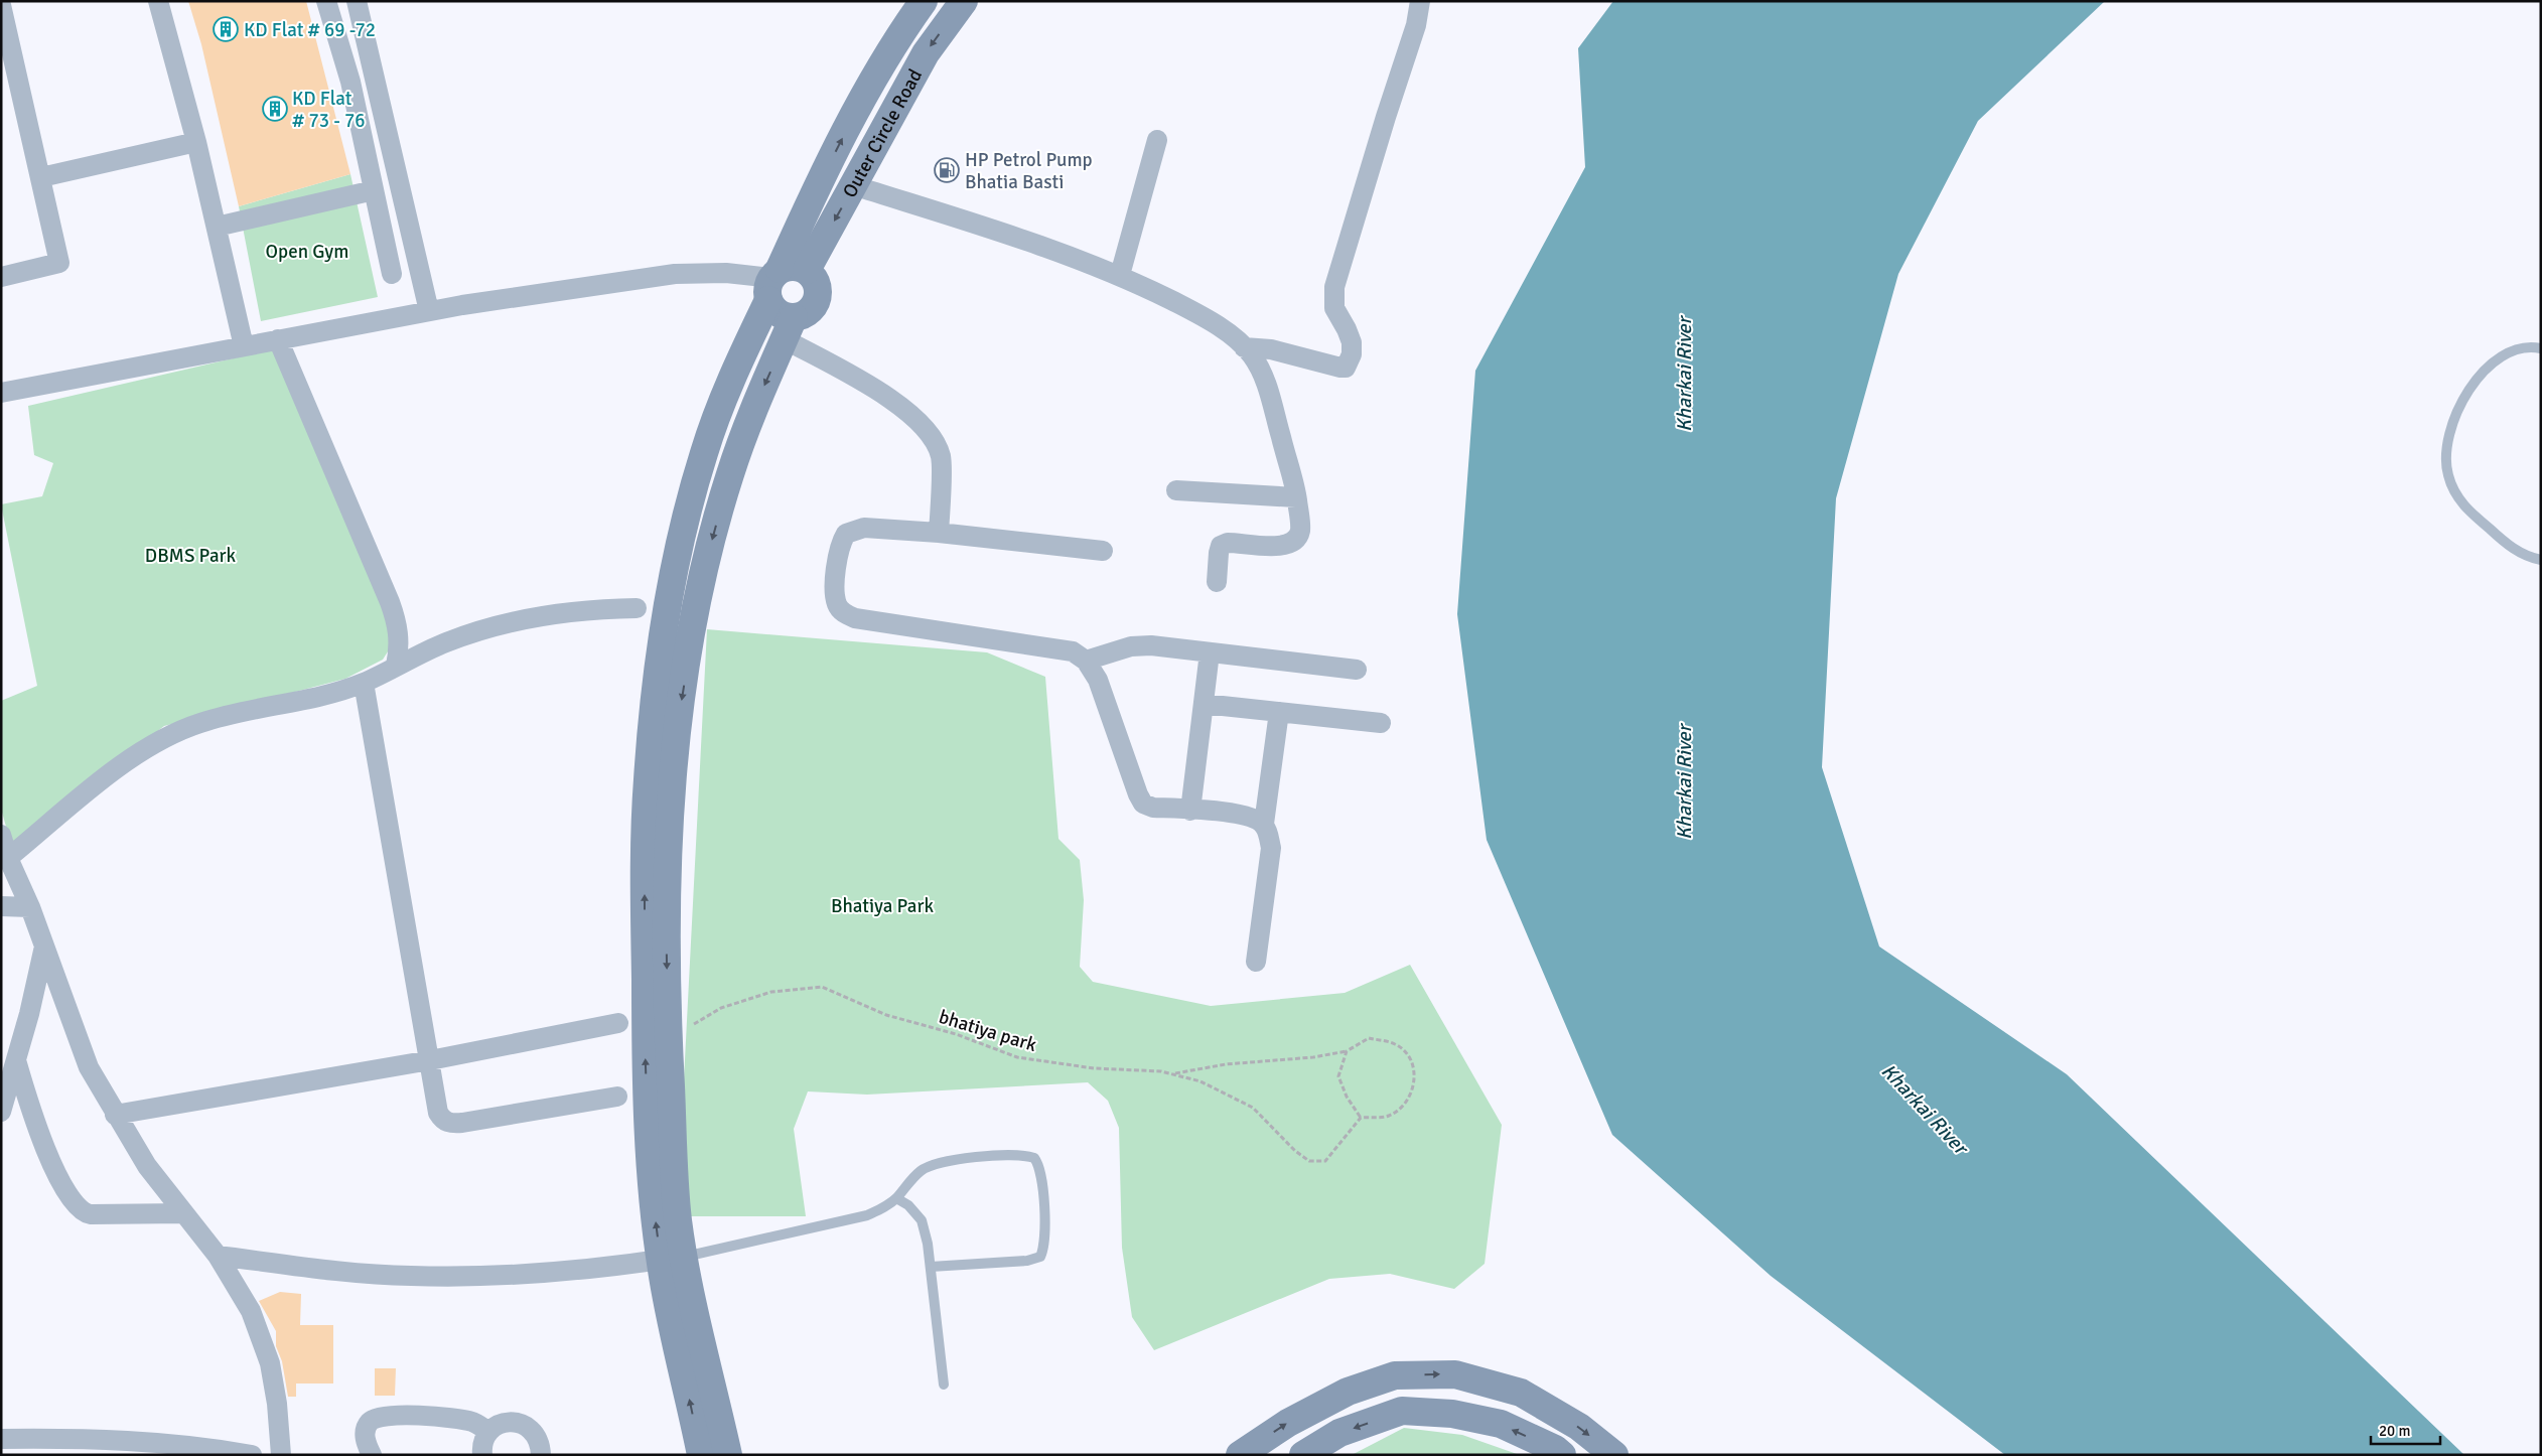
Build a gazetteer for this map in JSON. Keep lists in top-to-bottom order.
{
  "streets": {
    "main road": ["Outer Circle Road"],
    "path": ["bhatiya park"]
  },
  "water": ["Kharkai River"],
  "parks": ["Open Gym", "DBMS Park", "Bhatiya Park"],
  "places": {
    "building": ["KD Flat # 69 -72", "KD Flat # 73 - 76"],
    "fuel station": ["HP Petrol Pump Bhatia Basti"]
  },
  "scale_bar": "20 m"
}
